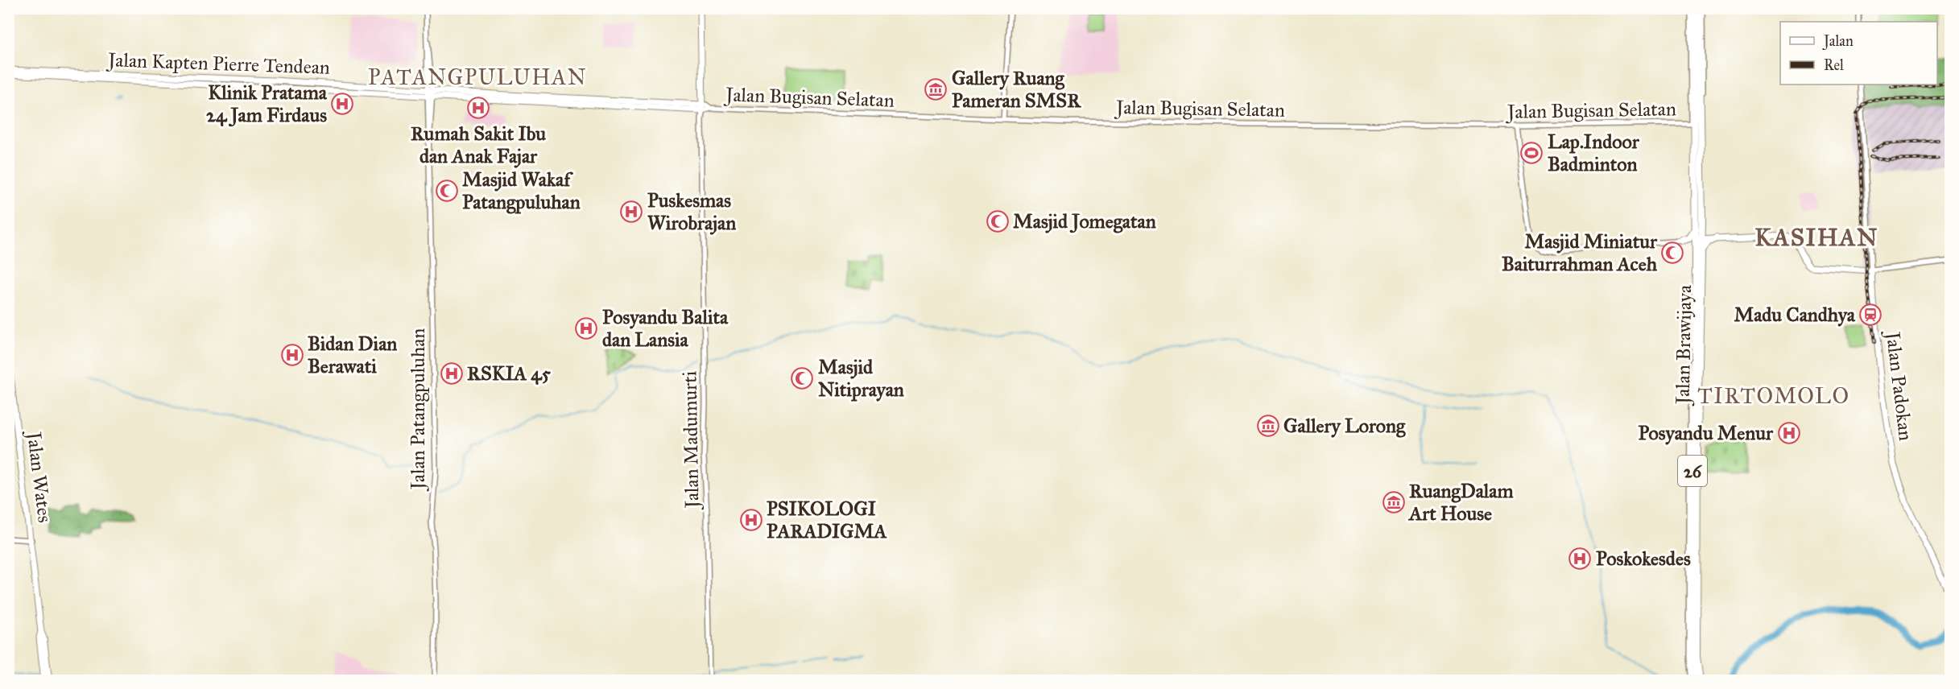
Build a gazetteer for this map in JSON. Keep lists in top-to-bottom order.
{
  "streets": {
    "highway": ["Jalan Brawijaya", "26"],
    "main road": ["Jalan Kapten Pierre Tendean", "Jalan Padokan", "Jalan Wates"],
    "street": ["Jalan Bugisan Selatan", "Jalan Patangpuluhan", "Jalan Madumurti"]
  },
  "crossings": [
    ["Jalan Kapten Pierre Tendean", "Jalan Patangpuluhan"],
    ["Jalan Bugisan Selatan", "Jalan Madumurti"]
  ],
  "districts": ["PATANGPULUHAN", "KASIHAN", "TIRTOMOLO"],
  "places": {
    "museum": ["Gallery Ruang Pameran SMSR", "Gallery Lorong", "RuangDalam Art House"],
    "hospital": [
      "Klinik Pratama 24 Jam Firdaus",
      "Rumah Sakit Ibu dan Anak Fajar",
      "Puskesmas Wirobrajan",
      "Posyandu Balita dan Lansia",
      "Bidan Dian Berawati",
      "RSKIA 45",
      "Posyandu Menur",
      "PSIKOLOGI PARADIGMA",
      "Poskokesdes"
    ],
    "sports": ["Lap.Indoor Badminton"],
    "mosque": [
      "Masjid Wakaf Patangpuluhan",
      "Masjid Jomegatan",
      "Masjid Miniatur Baiturrahman Aceh",
      "Masjid Nitiprayan"
    ],
    "station": ["Madu Candhya"]
  },
  "legend": ["Jalan", "Rel"]
}
